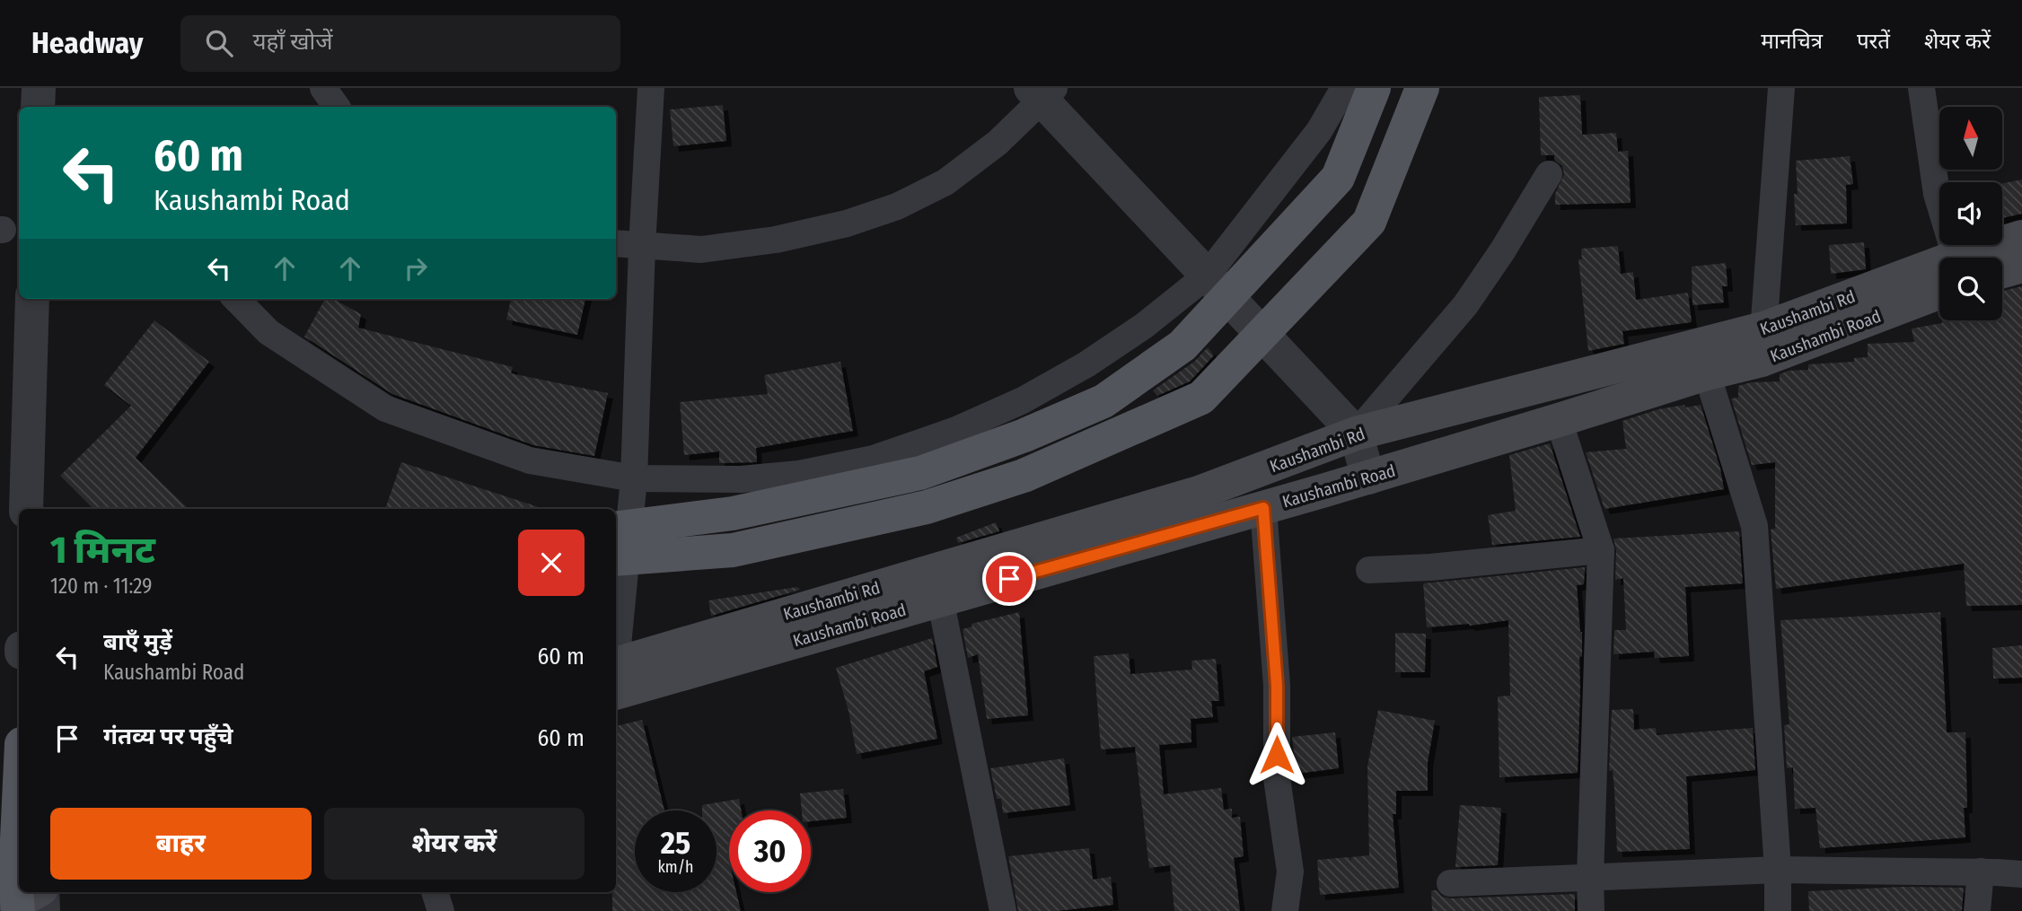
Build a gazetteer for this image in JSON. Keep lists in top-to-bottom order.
{
  "streets": {
    "main road": ["Kaushambi Rd", "Kaushambi Road"]
  },
  "crossings": [
    ["Kaushambi Rd", "Kaushambi Road"]
  ],
  "north": "top",
  "page": {
    "header": "Headway",
    "search": "यहाँ खोजें",
    "nav": ["मानचित्र", "परतें", "शेयर करें"],
    "turn": ["60 m", "Kaushambi Road"],
    "heading": ["1 मिनट", "120 m · 11:29"],
    "list": [
      {
        "name": "बाएँ मुड़ें",
        "note": "Kaushambi Road",
        "value": "60 m"
      },
      {
        "name": "गंतव्य पर पहुँचे",
        "value": "60 m"
      }
    ],
    "buttons": ["बाहर", "शेयर करें"],
    "speed": "25 km/h",
    "limit": "30"
  }
}
